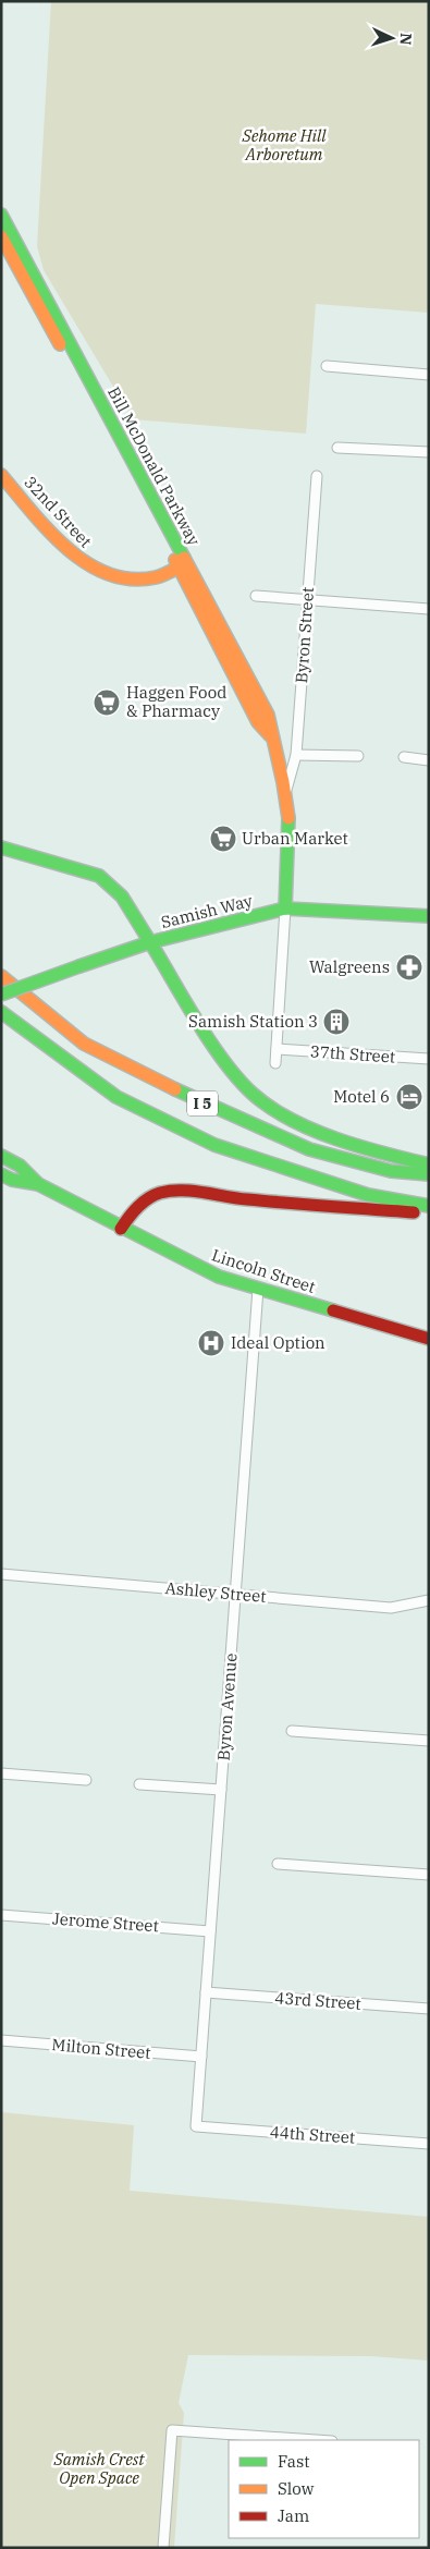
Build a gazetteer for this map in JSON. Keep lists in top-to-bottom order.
{
  "streets": {
    "main road": [
      "Bill McDonald Parkway",
      "32nd Street",
      "Samish Way",
      "I 5",
      "Lincoln Street"
    ],
    "street": [
      "Byron Street",
      "37th Street",
      "Ashley Street",
      "Byron Avenue",
      "Jerome Street",
      "43rd Street",
      "Milton Street",
      "44th Street"
    ]
  },
  "crossings": [
    ["Bill McDonald Parkway", "32nd Street"],
    ["Bill McDonald Parkway", "Byron Street"],
    ["Bill McDonald Parkway", "Samish Way"],
    ["Bill McDonald Parkway", "37th Street"],
    ["Lincoln Street", "Byron Avenue"],
    ["Ashley Street", "Byron Avenue"],
    ["Byron Avenue", "Jerome Street"],
    ["Byron Avenue", "43rd Street"],
    ["Byron Avenue", "Milton Street"],
    ["Byron Avenue", "44th Street"]
  ],
  "parks": ["Sehome Hill Arboretum", "Samish Crest Open Space"],
  "places": {
    "supermarket": ["Haggen Food & Pharmacy", "Urban Market"],
    "pharmacy": ["Walgreens"],
    "building": ["Samish Station 3"],
    "hotel": ["Motel 6"],
    "hospital": ["Ideal Option"]
  },
  "legend": ["Fast", "Slow", "Jam"],
  "north": "right"
}
